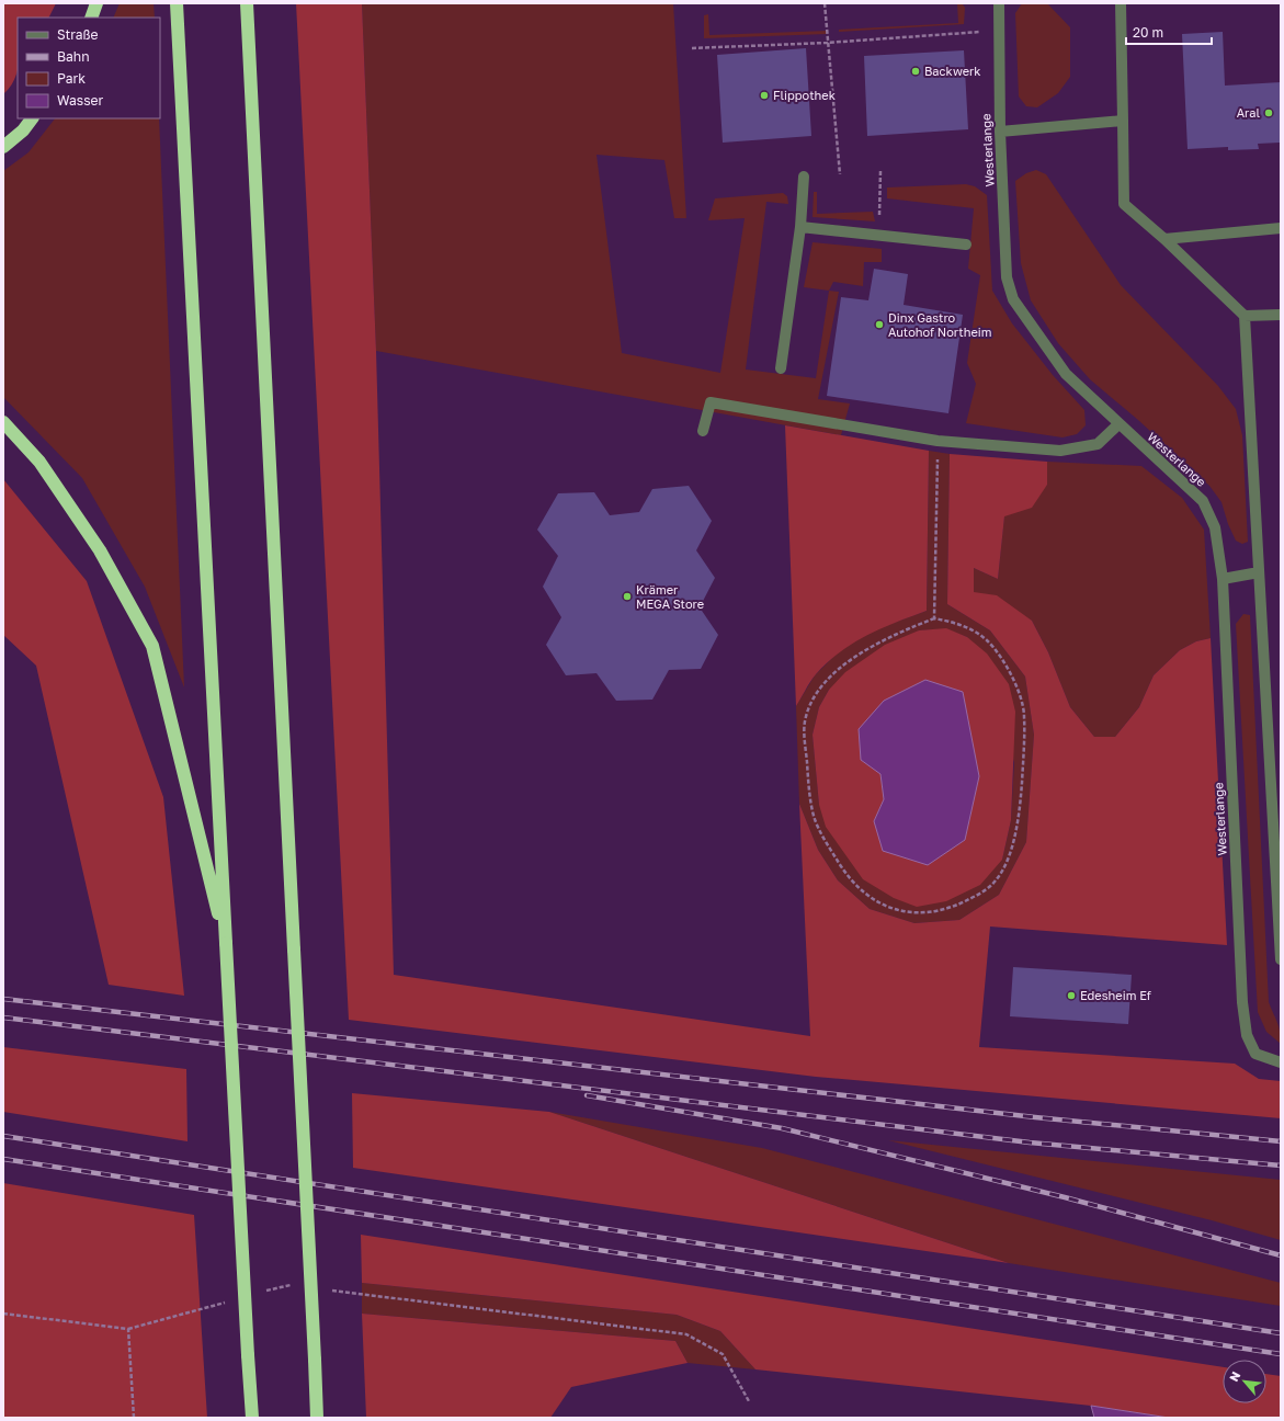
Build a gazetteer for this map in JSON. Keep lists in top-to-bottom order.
{
  "streets": {
    "street": ["Westerlange"]
  },
  "places": [
    "Backwerk",
    "Flippothek",
    "Aral",
    "Dinx Gastro Autohof Northeim",
    "Krämer MEGA Store",
    "Edesheim Ef"
  ],
  "legend": [
    "Straße",
    "Bahn",
    "Park",
    "Wasser"
  ],
  "scale_bar": "20 m",
  "north": "top left"
}
